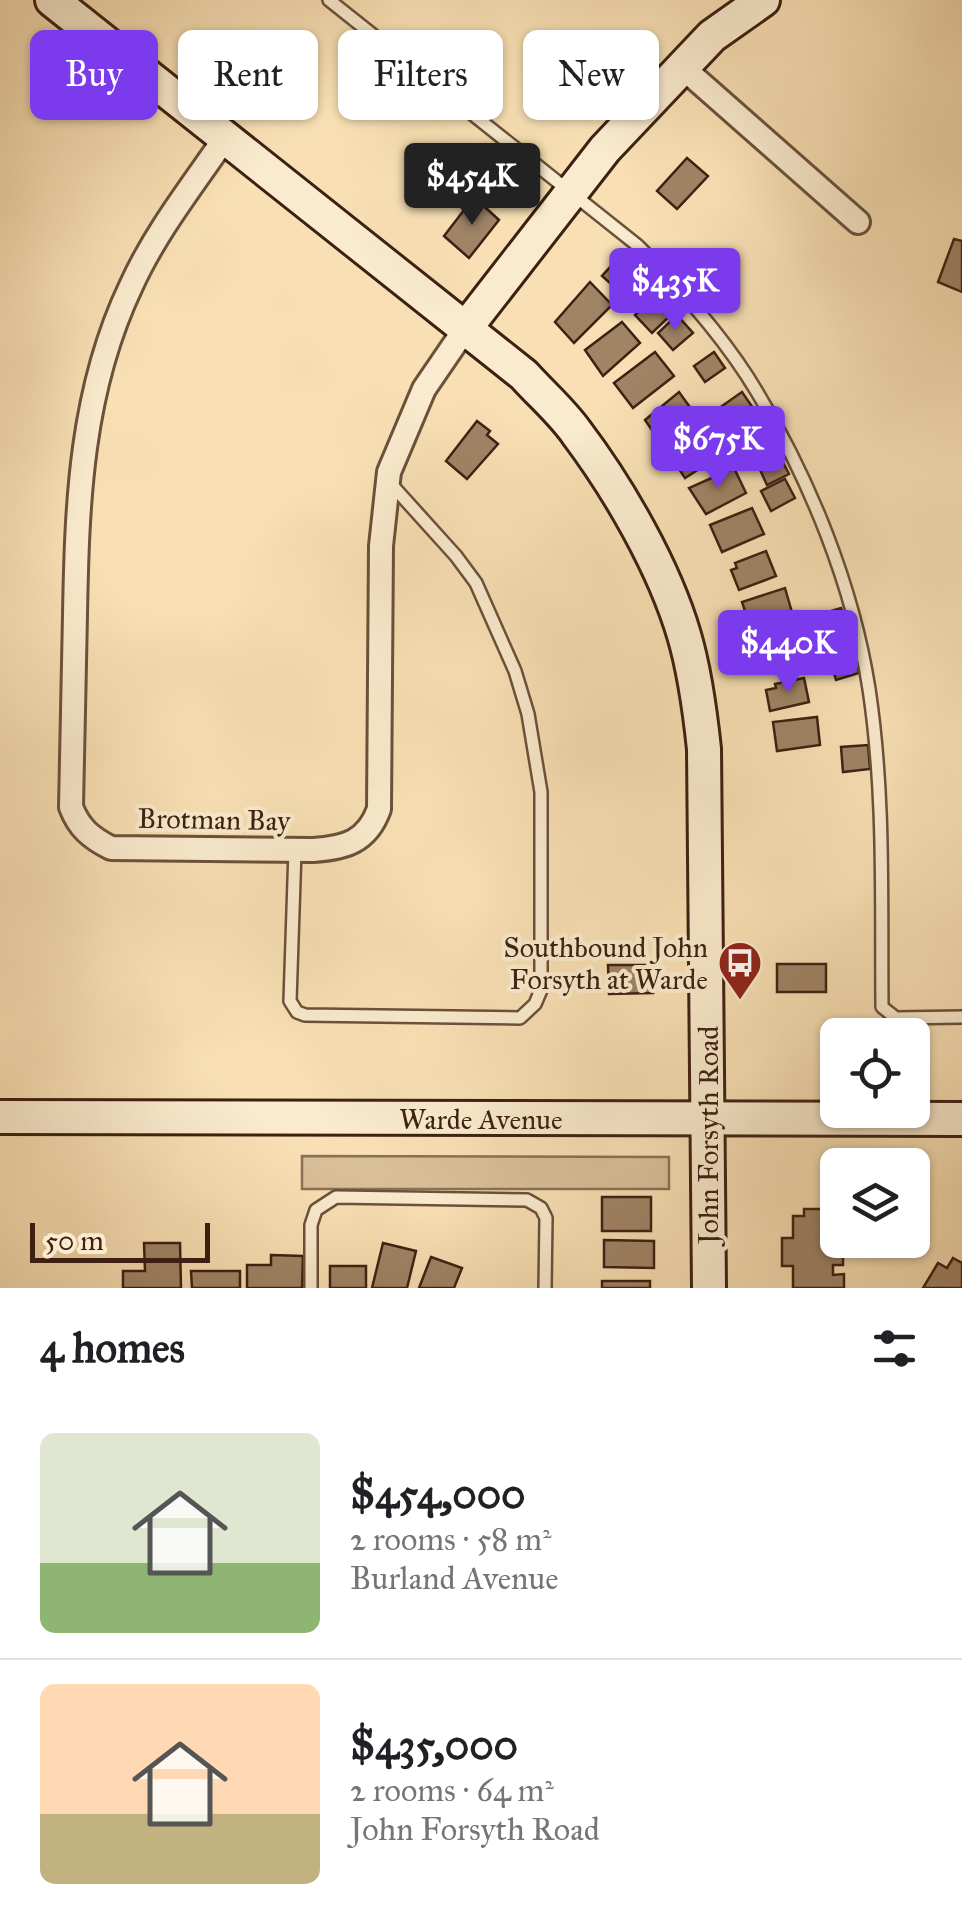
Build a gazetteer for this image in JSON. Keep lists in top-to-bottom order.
{
  "streets": {
    "street": ["Brotman Bay", "Warde Avenue", "John Forsyth Road"]
  },
  "crossings": [
    ["Brotman Bay", "John Forsyth Road"],
    ["Warde Avenue", "John Forsyth Road"]
  ],
  "places": {
    "bus stop": ["Southbound John Forsyth at Warde"]
  },
  "scale_bar": "50 m",
  "page": {
    "chip": [
      "Buy",
      "Rent",
      "Filters",
      "New"
    ],
    "price": [
      "$454K",
      "$435K",
      "$675K",
      "$440K"
    ],
    "scale": "50 m",
    "heading": "4 homes",
    "list": [
      {
        "name": "$454,000",
        "note": "2 rooms · 58 m² · Burland Avenue"
      },
      {
        "name": "$435,000",
        "note": "2 rooms · 64 m² · John Forsyth Road"
      }
    ]
  }
}
